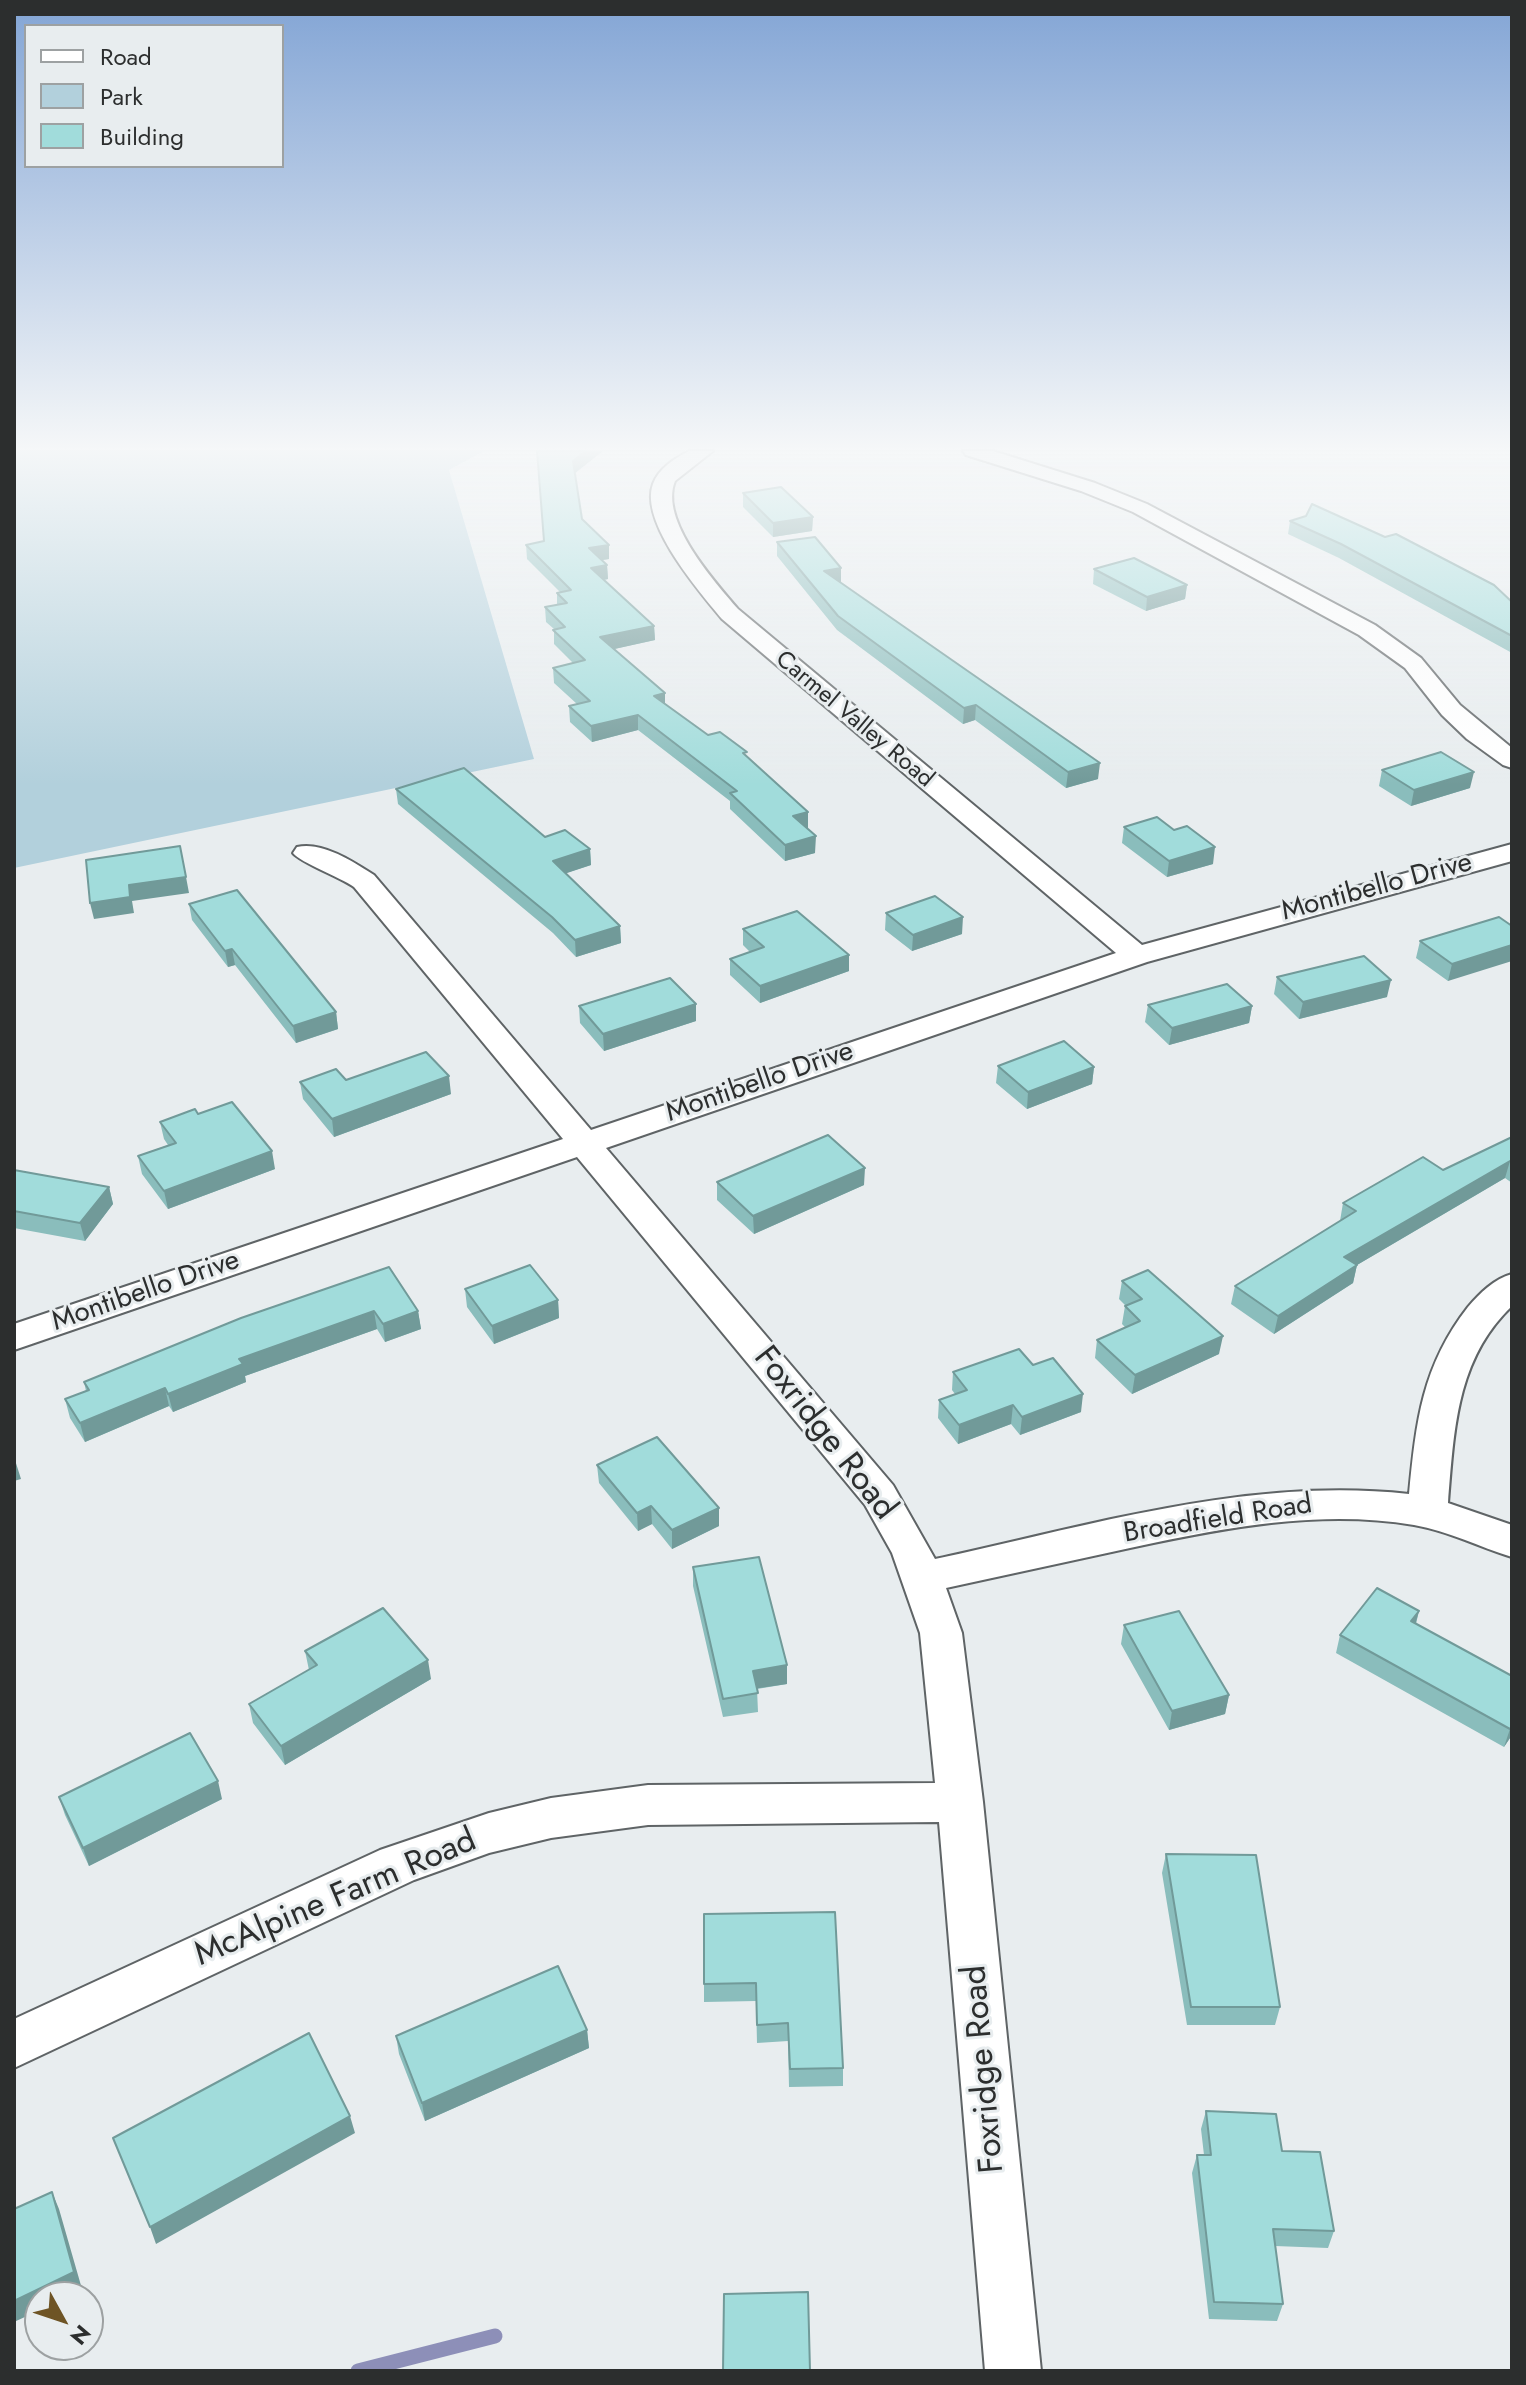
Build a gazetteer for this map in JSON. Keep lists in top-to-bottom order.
{
  "streets": {
    "street": [
      "Carmel Valley Road",
      "Montibello Drive",
      "Foxridge Road",
      "Broadfield Road",
      "McAlpine Farm Road"
    ]
  },
  "crossings": [
    ["Carmel Valley Road", "Montibello Drive"],
    ["Montibello Drive", "Foxridge Road"],
    ["Foxridge Road", "Broadfield Road"],
    ["Foxridge Road", "McAlpine Farm Road"]
  ],
  "legend": ["Road", "Park", "Building"],
  "north": "bottom right"
}
